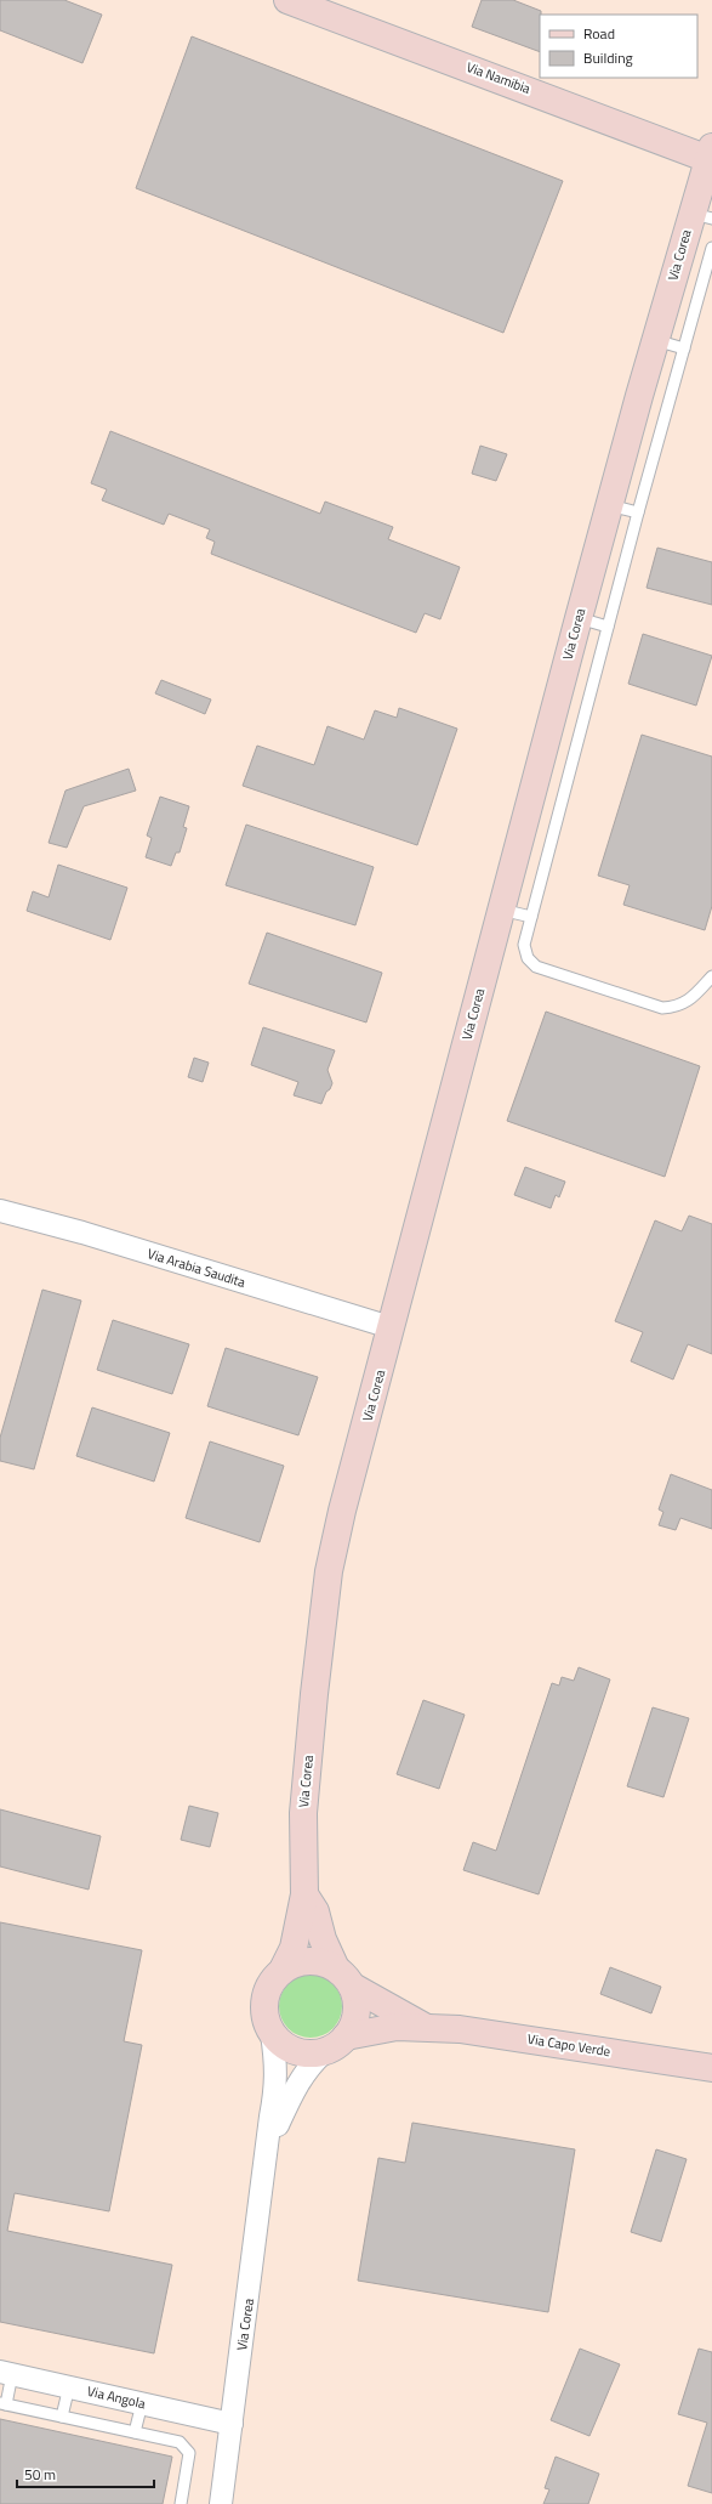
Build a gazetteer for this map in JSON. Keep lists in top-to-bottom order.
{
  "streets": {
    "street": [
      "Via Namibia",
      "Via Corea",
      "Via Arabia Saudita",
      "Via Capo Verde",
      "Via Angola"
    ]
  },
  "crossings": [
    ["Via Namibia", "Via Corea"],
    ["Via Corea", "Via Arabia Saudita"],
    ["Via Corea", "Via Capo Verde"],
    ["Via Corea", "Via Angola"]
  ],
  "legend": ["Road", "Building"],
  "scale_bar": "50 m"
}
